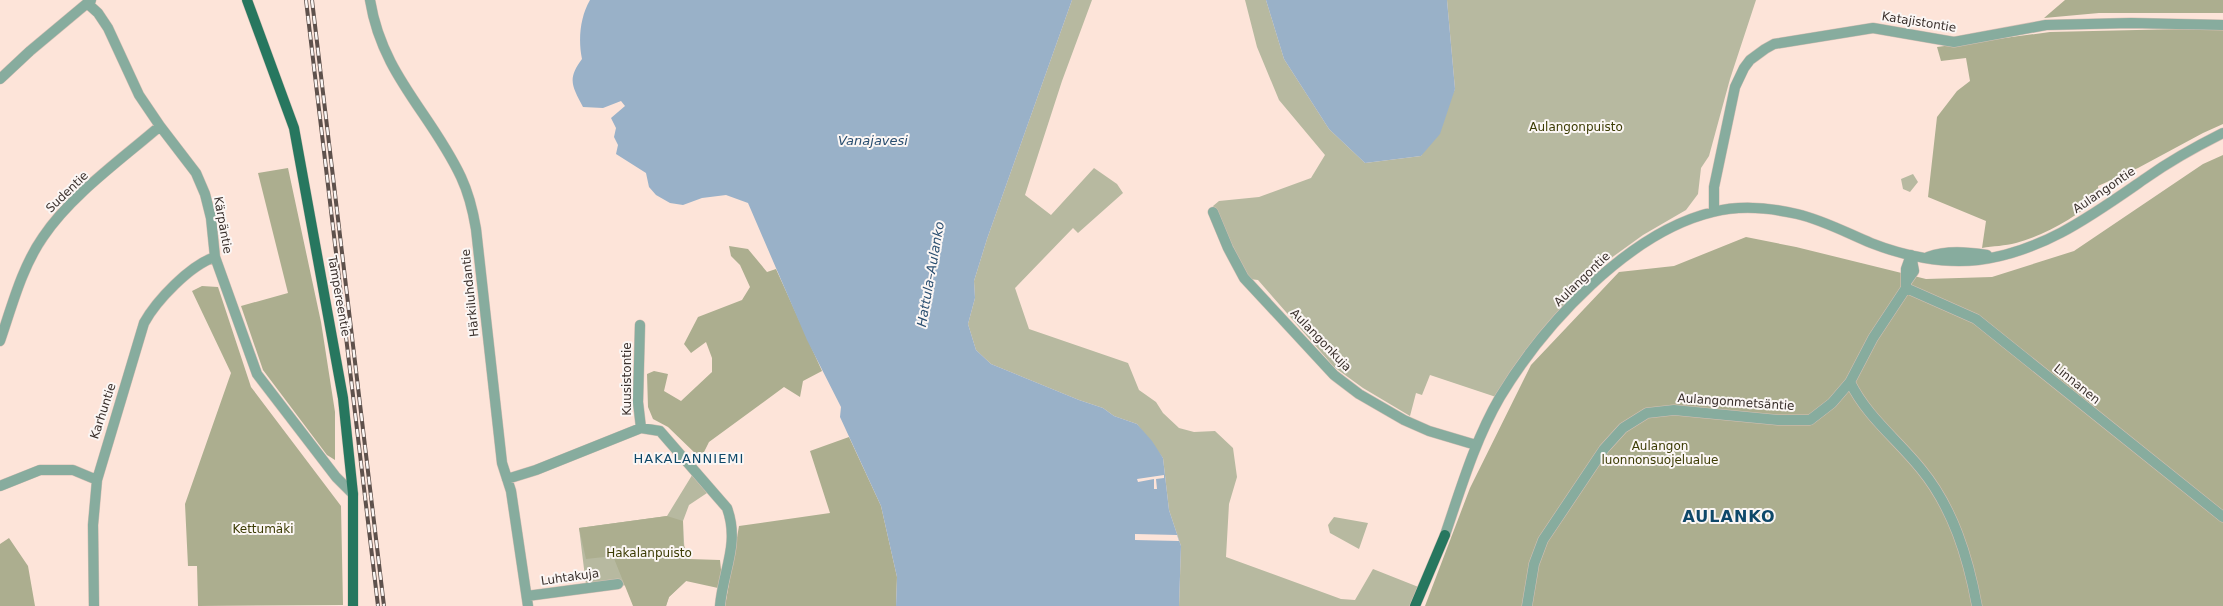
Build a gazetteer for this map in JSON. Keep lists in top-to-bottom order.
{
  "streets": {
    "main road": ["Aulangontie", "Tampereentie"],
    "street": [
      "Katajistontie",
      "Sudentie",
      "Kärpäntie",
      "Härkiluhdantie",
      "Aulangonkuja",
      "Kuusistontie",
      "Linnanen",
      "Aulangonmetsäntie",
      "Karhuntie",
      "Luhtakuja"
    ]
  },
  "crossings": [
    ["Katajistontie", "Aulangontie"],
    ["Aulangontie", "Aulangonkuja"],
    ["Aulangontie", "Aulangonmetsäntie"],
    ["Sudentie", "Kärpäntie"],
    ["Kärpäntie", "Tampereentie"],
    ["Kärpäntie", "Karhuntie"],
    ["Härkiluhdantie", "Luhtakuja"],
    ["Linnanen", "Aulangonmetsäntie"]
  ],
  "districts": ["HAKALANNIEMI", "AULANKO"],
  "water": ["Vanajavesi", "Hattula–Aulanko"],
  "parks": [
    "Aulangonpuisto",
    "Aulangon luonnonsuojelualue",
    "Kettumäki",
    "Hakalanpuisto"
  ]
}
